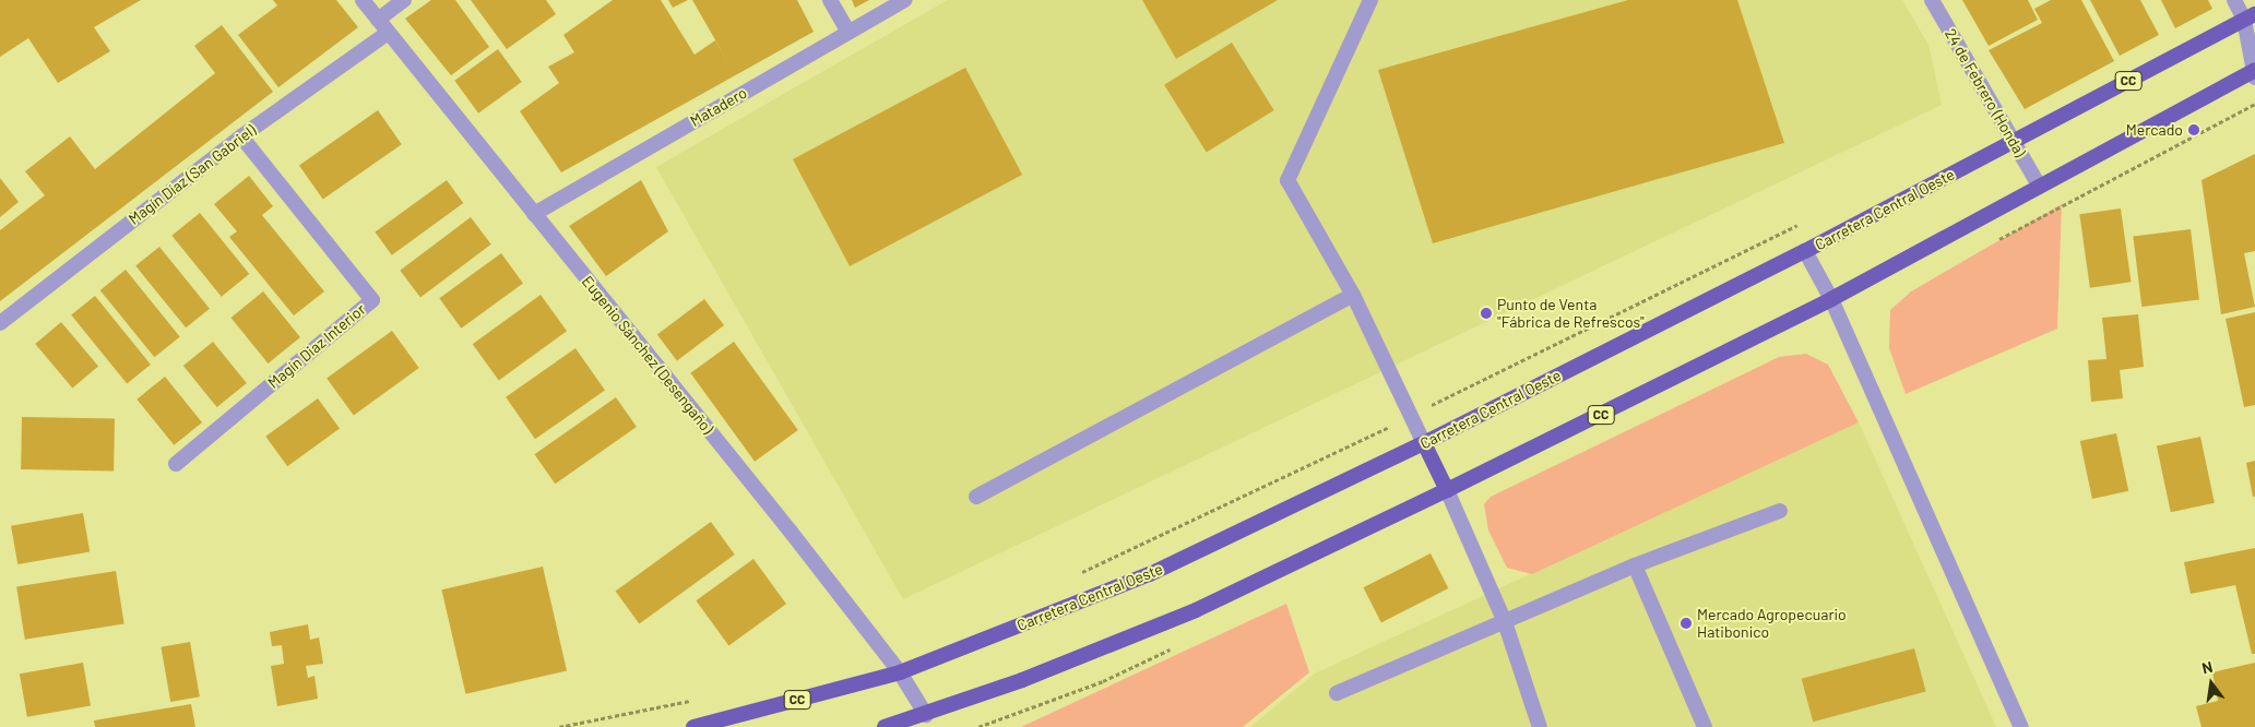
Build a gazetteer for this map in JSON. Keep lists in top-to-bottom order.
{
  "streets": {
    "main road": ["CC", "Carretera Central Oeste"],
    "street": [
      "24 de Febrero (Honda)",
      "Matadero",
      "Magín Díaz (San Gabriel)",
      "Magín Diaz Interior",
      "Eugenio Sánchez (Desengaño)"
    ]
  },
  "crossings": [
    ["CC", "24 de Febrero (Honda)"],
    ["CC", "Eugenio Sánchez (Desengaño)"],
    ["24 de Febrero (Honda)", "Carretera Central Oeste"],
    ["Matadero", "Eugenio Sánchez (Desengaño)"],
    ["Magín Díaz (San Gabriel)", "Magín Diaz Interior"],
    ["Magín Díaz (San Gabriel)", "Eugenio Sánchez (Desengaño)"],
    ["Carretera Central Oeste", "Eugenio Sánchez (Desengaño)"]
  ],
  "places": ["Mercado", "Punto de Venta \"Fábrica de Refrescos\"", "Mercado Agropecuario Hatibonico"],
  "north": "top"
}
